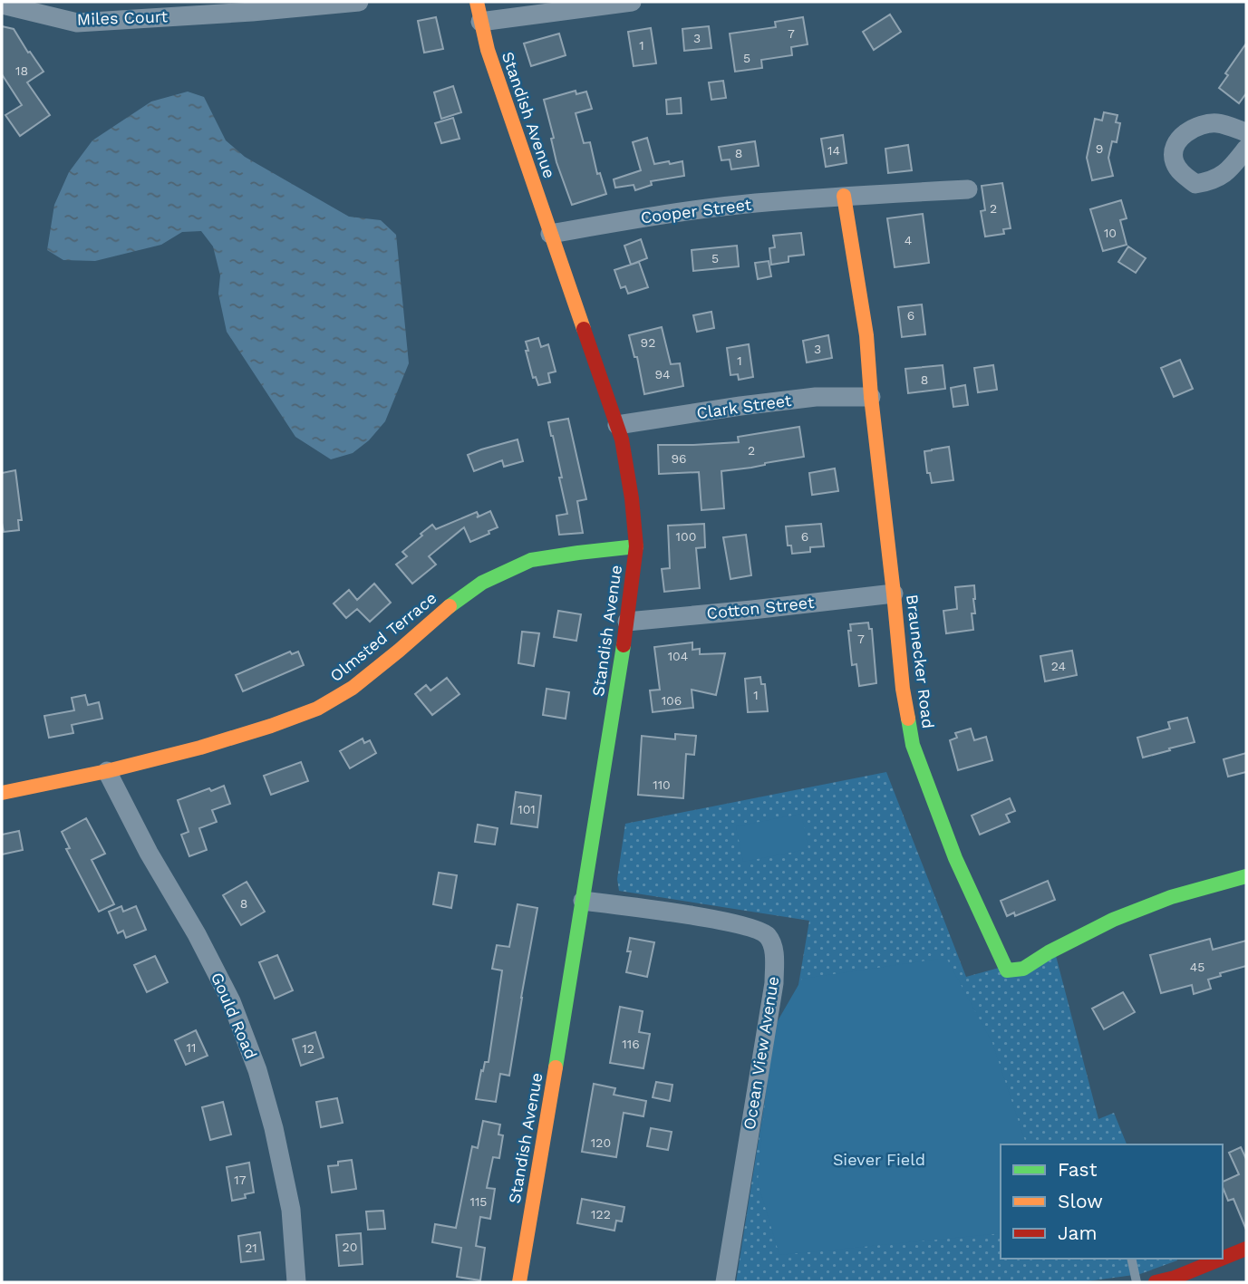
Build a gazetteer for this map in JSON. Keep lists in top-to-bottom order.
{
  "streets": {
    "street": [
      "Miles Court",
      "Standish Avenue",
      "Cooper Street",
      "Clark Street",
      "Cotton Street",
      "Olmsted Terrace",
      "Braunecker Road",
      "Gould Road",
      "Ocean View Avenue"
    ]
  },
  "crossings": [
    ["Standish Avenue", "Cooper Street"],
    ["Standish Avenue", "Clark Street"],
    ["Standish Avenue", "Cotton Street"],
    ["Standish Avenue", "Olmsted Terrace"],
    ["Standish Avenue", "Ocean View Avenue"],
    ["Cooper Street", "Braunecker Road"],
    ["Clark Street", "Braunecker Road"],
    ["Cotton Street", "Braunecker Road"],
    ["Olmsted Terrace", "Gould Road"]
  ],
  "parks": ["Siever Field"],
  "house_numbers": [
    "7",
    "3",
    "1",
    "5",
    "18",
    "9",
    "14",
    "8",
    "2",
    "10",
    "4",
    "5",
    "6",
    "92",
    "3",
    "1",
    "94",
    "8",
    "2",
    "96",
    "100",
    "6",
    "7",
    "104",
    "24",
    "1",
    "106",
    "110",
    "101",
    "8",
    "45",
    "116",
    "11",
    "12",
    "120",
    "17",
    "115",
    "122",
    "20",
    "21"
  ],
  "legend": ["Fast", "Slow", "Jam"]
}
